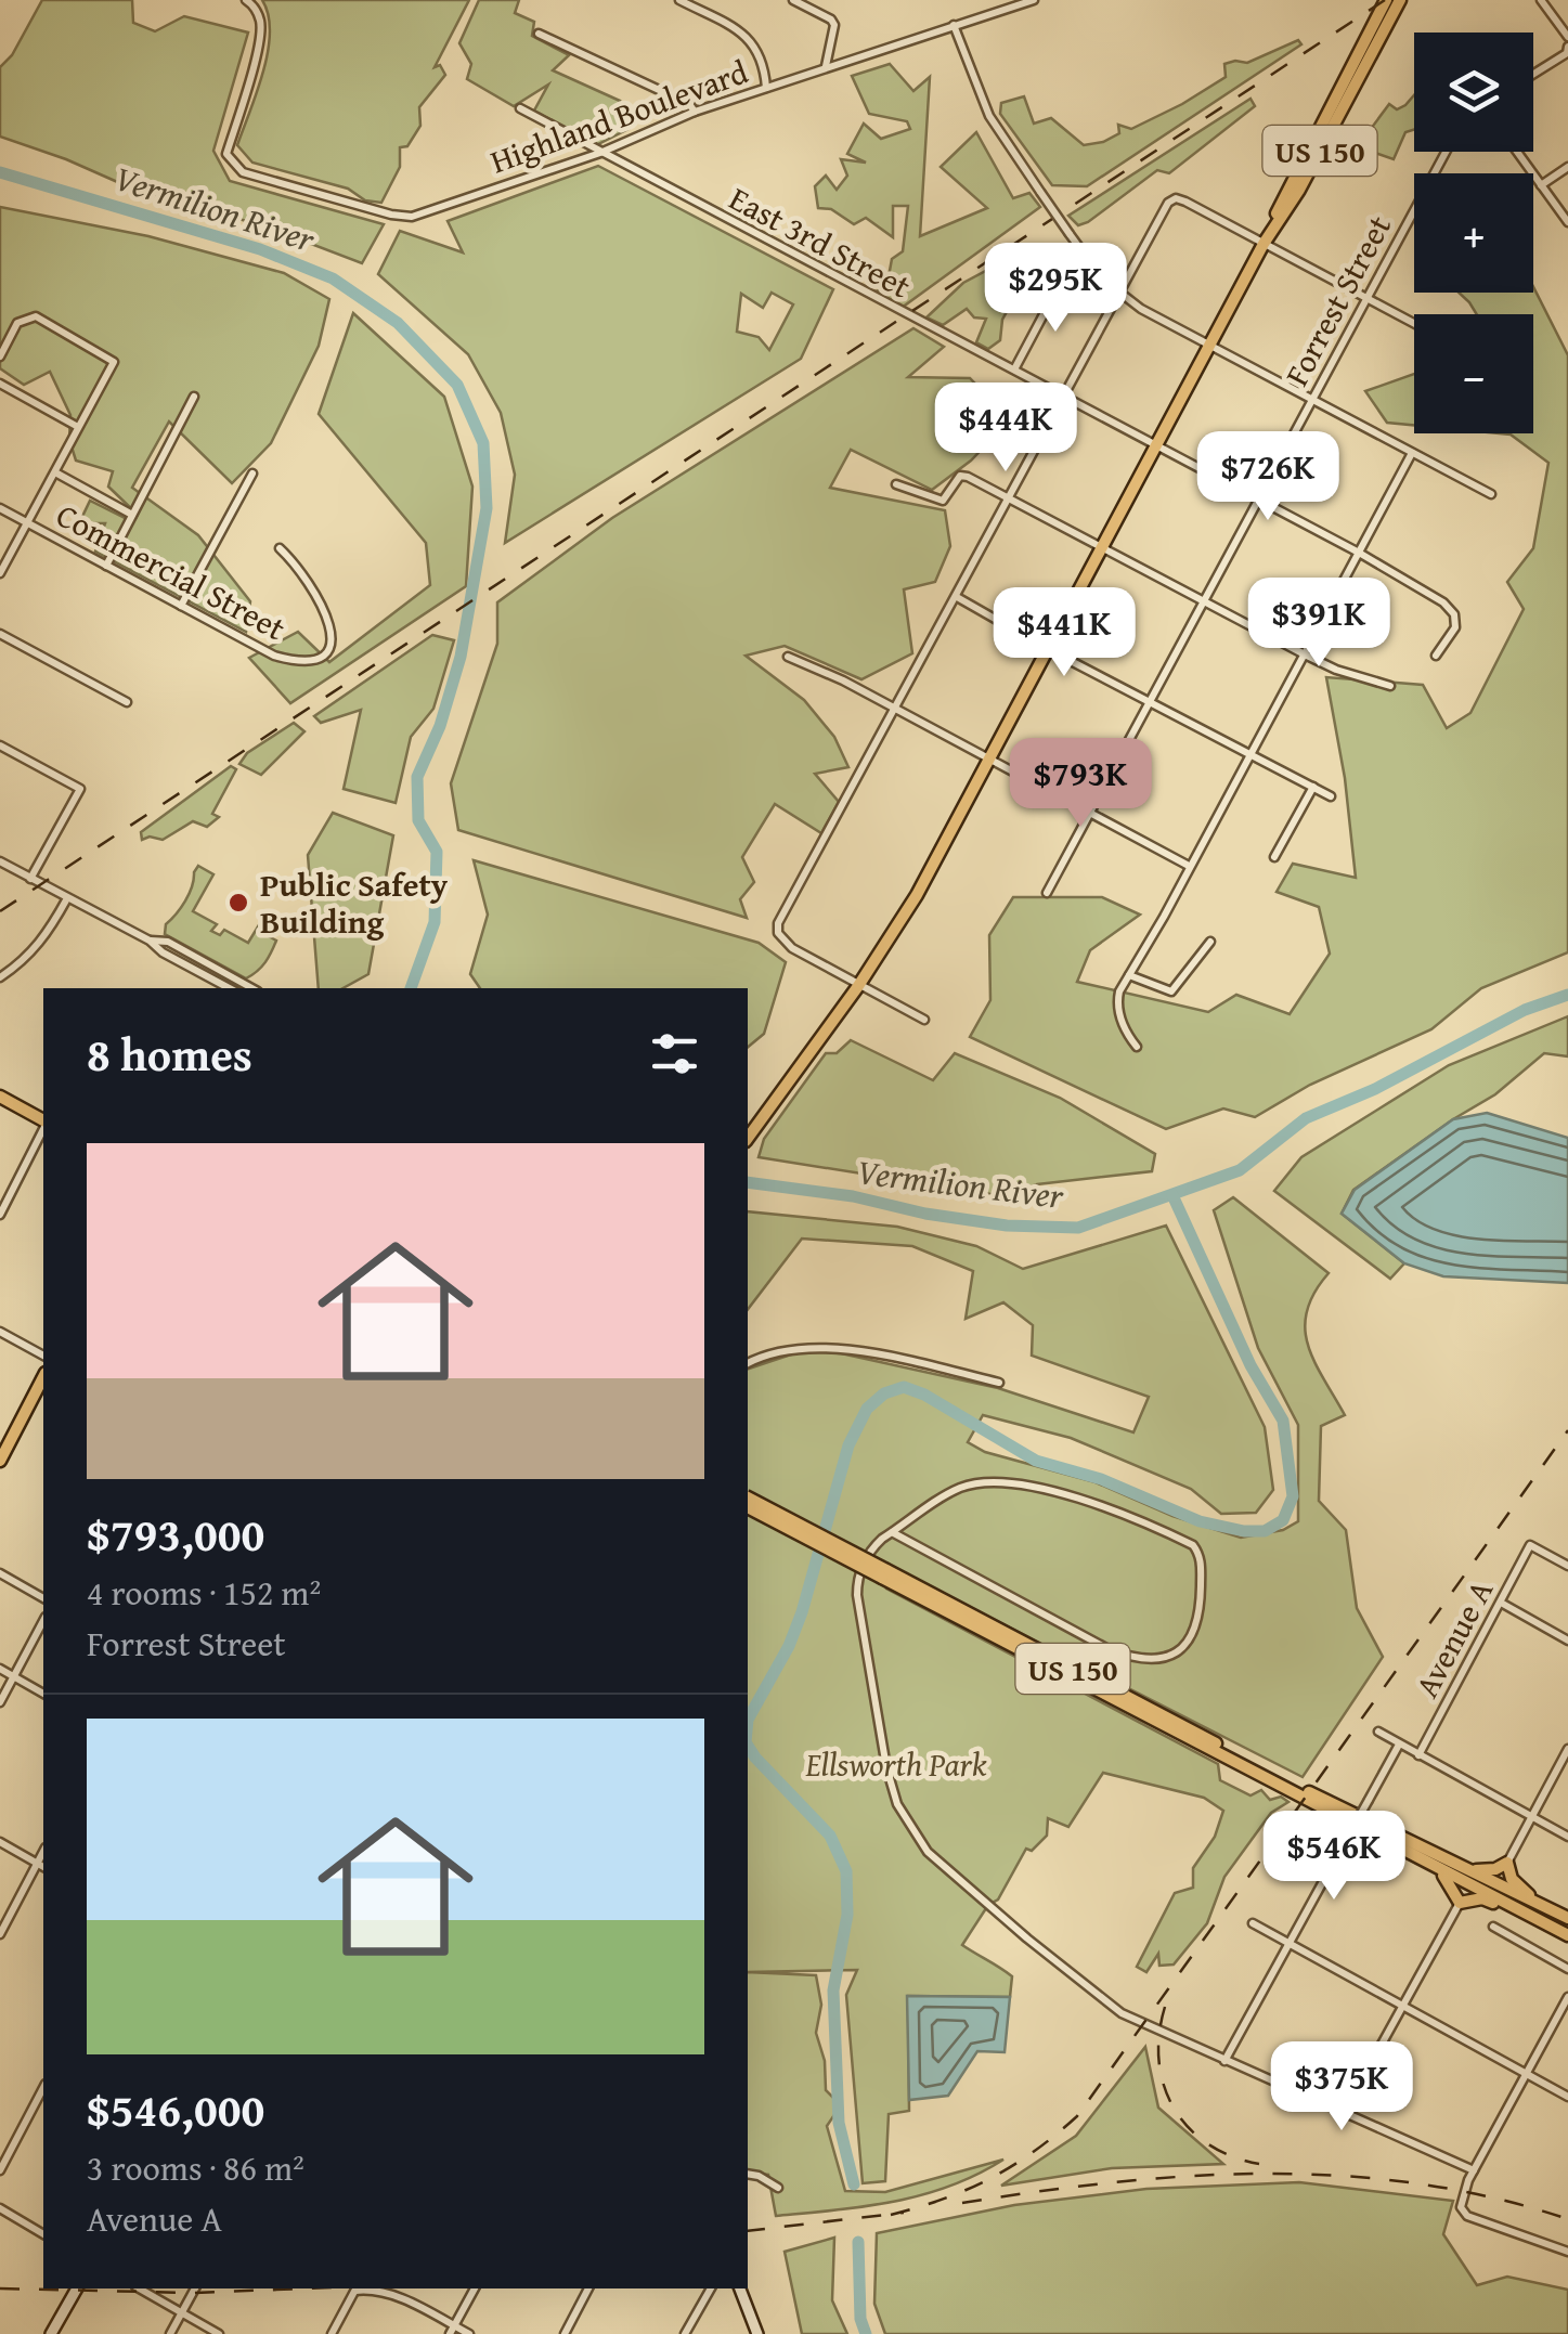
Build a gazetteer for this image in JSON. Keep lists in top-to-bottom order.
{
  "streets": {
    "main road": ["US 150"],
    "street": [
      "Highland Boulevard",
      "East 3rd Street",
      "Forrest Street",
      "Commercial Street",
      "Avenue A"
    ]
  },
  "crossings": [
    ["Highland Boulevard", "East 3rd Street"],
    ["US 150", "East 3rd Street"],
    ["East 3rd Street", "Forrest Street"]
  ],
  "water": ["Vermilion River"],
  "parks": ["Ellsworth Park"],
  "places": ["Public Safety Building"],
  "page": {
    "map_buttons": ["+", "−"],
    "price": [
      "$295K",
      "$444K",
      "$726K",
      "$391K",
      "$441K",
      "$793K",
      "$546K",
      "$375K"
    ],
    "heading": "8 homes",
    "list": [
      {
        "name": "$793,000",
        "note": "4 rooms · 152 m² · Forrest Street"
      },
      {
        "name": "$546,000",
        "note": "3 rooms · 86 m² · Avenue A"
      }
    ]
  }
}
